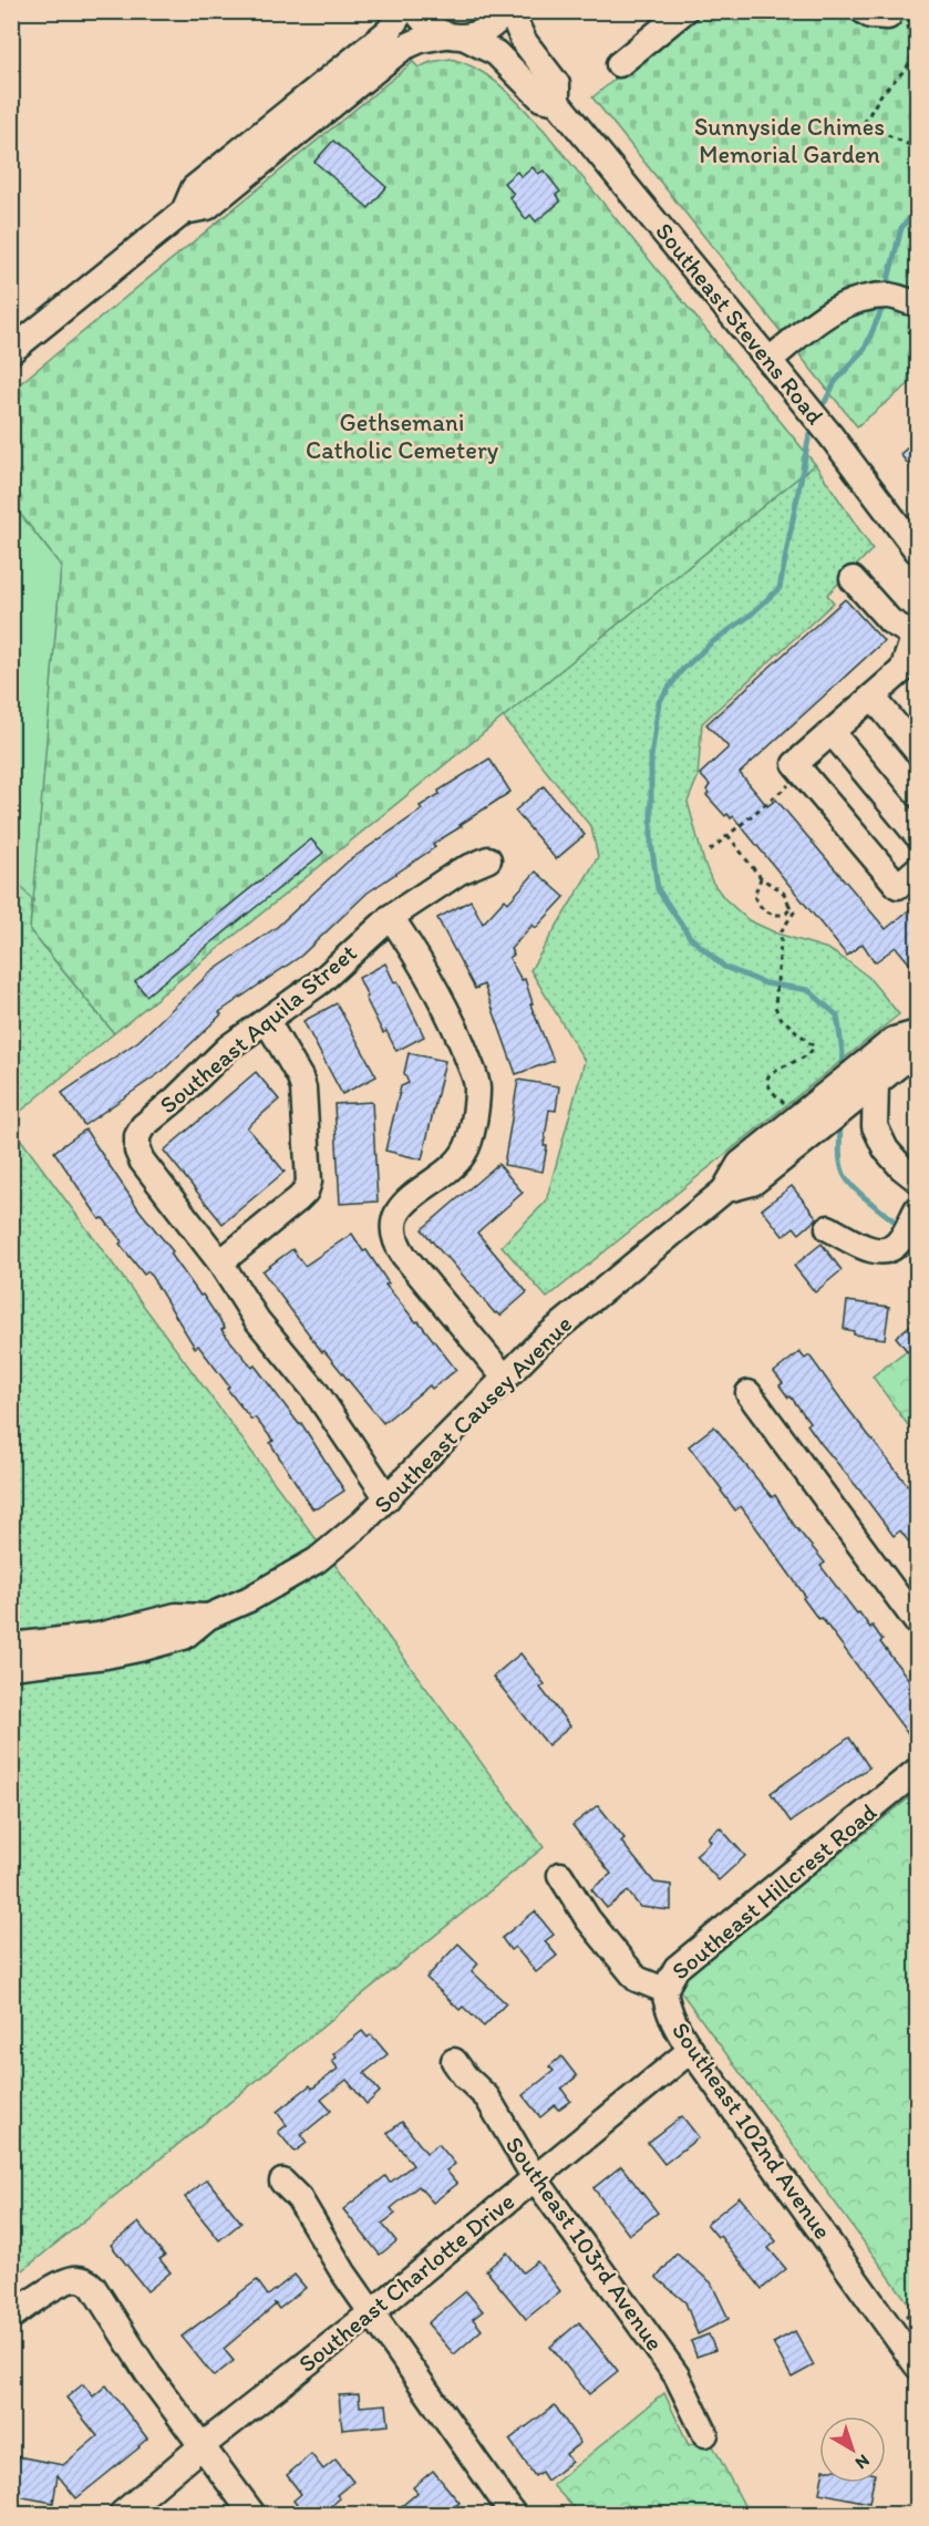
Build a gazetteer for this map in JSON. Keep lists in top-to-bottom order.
{
  "streets": {
    "street": [
      "Southeast Stevens Road",
      "Southeast Aquila Street",
      "Southeast Causey Avenue",
      "Southeast Hillcrest Road",
      "Southeast 102nd Avenue",
      "Southeast 103rd Avenue",
      "Southeast Charlotte Drive"
    ]
  },
  "crossings": [
    ["Southeast Aquila Street", "Southeast Causey Avenue"],
    ["Southeast Hillcrest Road", "Southeast 102nd Avenue"],
    ["Southeast 102nd Avenue", "Southeast Charlotte Drive"],
    ["Southeast 103rd Avenue", "Southeast Charlotte Drive"]
  ],
  "parks": ["Sunnyside Chimes Memorial Garden", "Gethsemani Catholic Cemetery"],
  "north": "bottom right"
}
